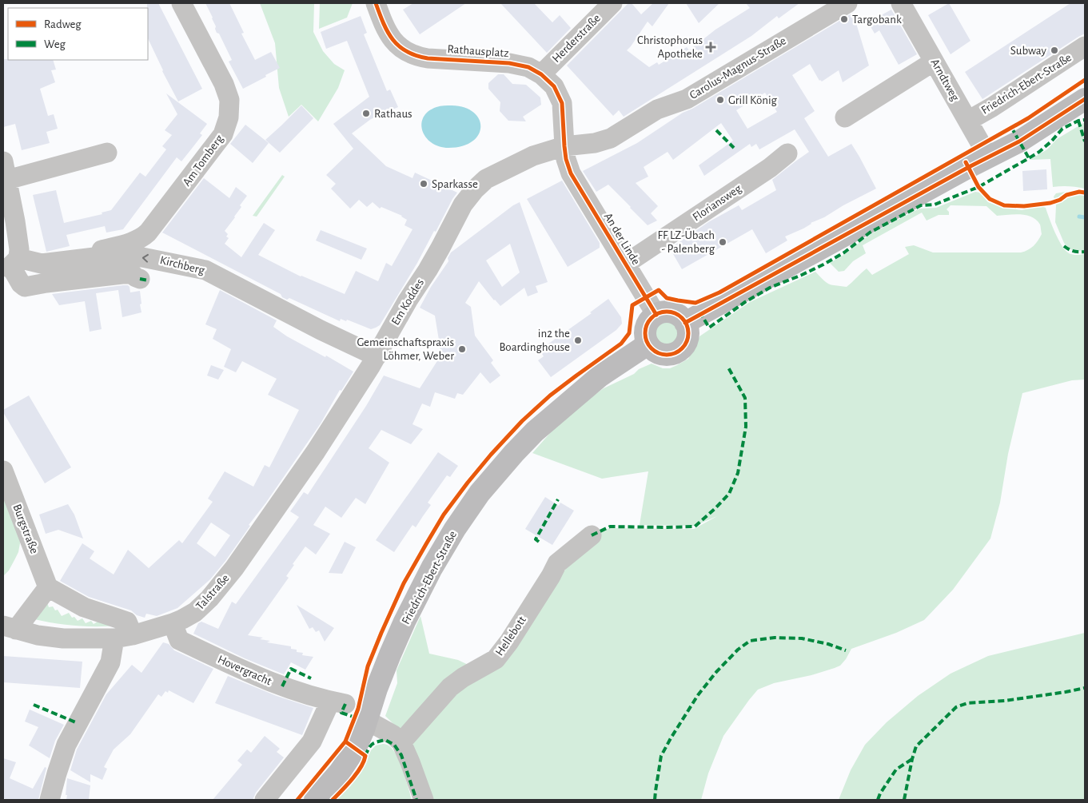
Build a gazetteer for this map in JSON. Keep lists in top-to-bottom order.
{
  "streets": {
    "main road": ["Friedrich-Ebert-Straße"],
    "street": [
      "Herderstraße",
      "Rathausplatz",
      "Carolus-Magnus-Straße",
      "Arndtweg",
      "Am Tomberg",
      "Floriansweg",
      "An der Linde",
      "Kirchberg",
      "Em Koddes",
      "Burgstraße",
      "Talstraße",
      "Hellebott",
      "Hovergracht"
    ]
  },
  "crossings": [
    ["Herderstraße", "Rathausplatz"],
    ["Rathausplatz", "Carolus-Magnus-Straße"],
    ["Rathausplatz", "An der Linde"],
    ["Rathausplatz", "Em Koddes"],
    ["Carolus-Magnus-Straße", "Em Koddes"],
    ["Arndtweg", "Friedrich-Ebert-Straße"],
    ["Friedrich-Ebert-Straße", "An der Linde"],
    ["Am Tomberg", "Kirchberg"],
    ["Floriansweg", "An der Linde"],
    ["Kirchberg", "Em Koddes"],
    ["Kirchberg", "Talstraße"],
    ["Em Koddes", "Talstraße"],
    ["Talstraße", "Hovergracht"]
  ],
  "one_way": ["Kirchberg"],
  "places": {
    "other": [
      "Targobank",
      "Subway",
      "Grill König",
      "Rathaus",
      "Sparkasse",
      "FF LZ-Übach - Palenberg",
      "in2 the Boardinghouse",
      "Gemeinschaftspraxis Löhmer, Weber"
    ],
    "health": ["Christophorus Apotheke"]
  },
  "legend": ["Radweg", "Weg"]
}
